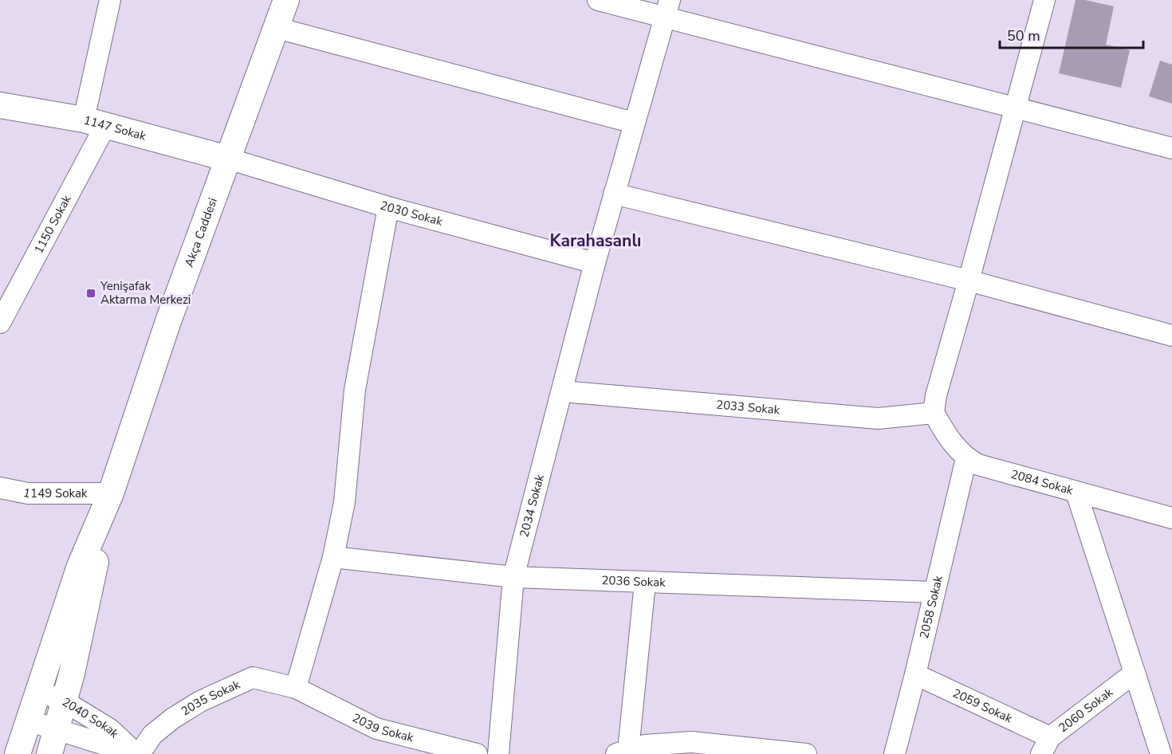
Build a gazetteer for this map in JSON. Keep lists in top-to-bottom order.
{
  "streets": {
    "street": [
      "1147 Sokak",
      "2030 Sokak",
      "1150 Sokak",
      "Akça Caddesi",
      "2033 Sokak",
      "2084 Sokak",
      "1149 Sokak",
      "2034 Sokak",
      "2036 Sokak",
      "2058 Sokak",
      "2035 Sokak",
      "2059 Sokak",
      "2060 Sokak",
      "2040 Sokak",
      "2039 Sokak"
    ]
  },
  "crossings": [
    ["1147 Sokak", "2030 Sokak"],
    ["1147 Sokak", "1150 Sokak"],
    ["1147 Sokak", "Akça Caddesi"],
    ["2030 Sokak", "Akça Caddesi"],
    ["2030 Sokak", "2034 Sokak"],
    ["Akça Caddesi", "1149 Sokak"],
    ["2033 Sokak", "2084 Sokak"],
    ["2033 Sokak", "2034 Sokak"],
    ["2084 Sokak", "2058 Sokak"],
    ["2034 Sokak", "2036 Sokak"],
    ["2036 Sokak", "2058 Sokak"],
    ["2058 Sokak", "2059 Sokak"],
    ["2035 Sokak", "2039 Sokak"],
    ["2059 Sokak", "2060 Sokak"]
  ],
  "districts": ["Karahasanlı"],
  "places": {
    "transit": ["Yenişafak Aktarma Merkezi"]
  },
  "scale_bar": "50 m"
}
